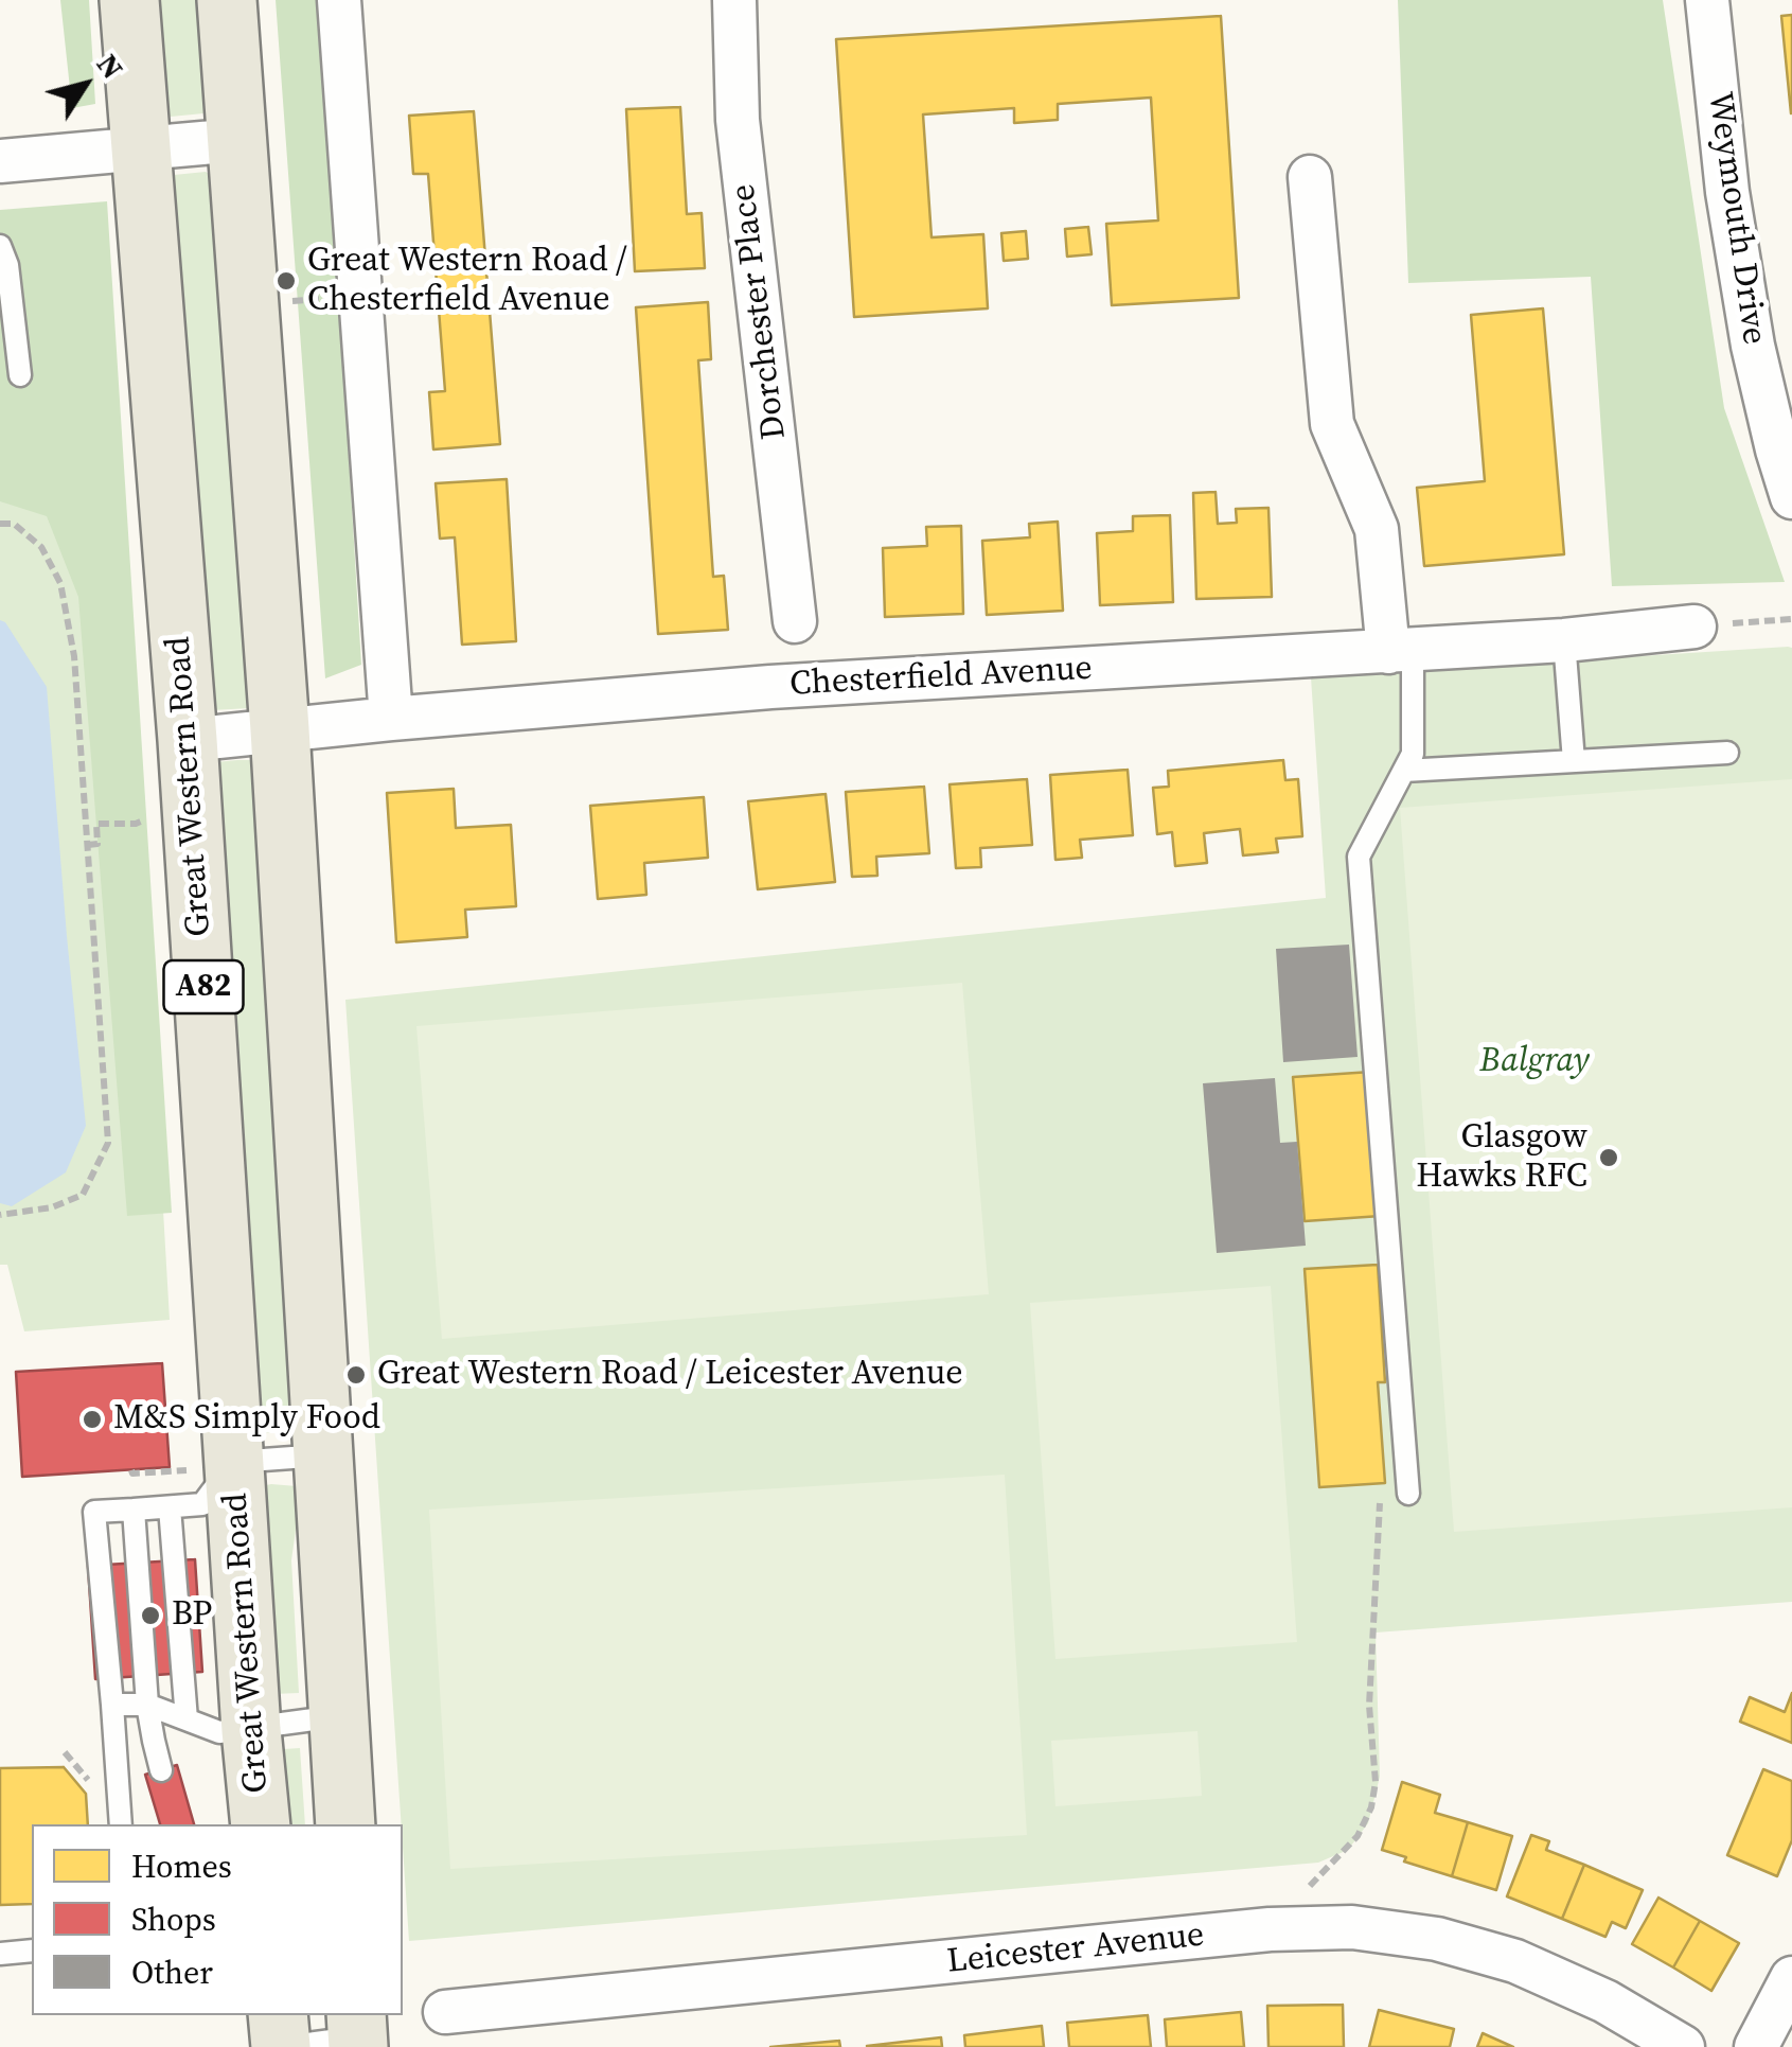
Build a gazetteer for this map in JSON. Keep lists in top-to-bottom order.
{
  "streets": {
    "main road": ["Great Western Road", "A82"],
    "street": [
      "Weymouth Drive",
      "Dorchester Place",
      "Chesterfield Avenue",
      "Leicester Avenue"
    ]
  },
  "crossings": [
    ["Chesterfield Avenue", "Great Western Road"],
    ["Chesterfield Avenue", "A82"]
  ],
  "parks": ["Balgray"],
  "places": [
    "Great Western Road / Chesterfield Avenue",
    "Glasgow Hawks RFC",
    "Great Western Road / Leicester Avenue",
    "M&S Simply Food",
    "BP"
  ],
  "legend": ["Homes", "Shops", "Other"],
  "north": "top right"
}
